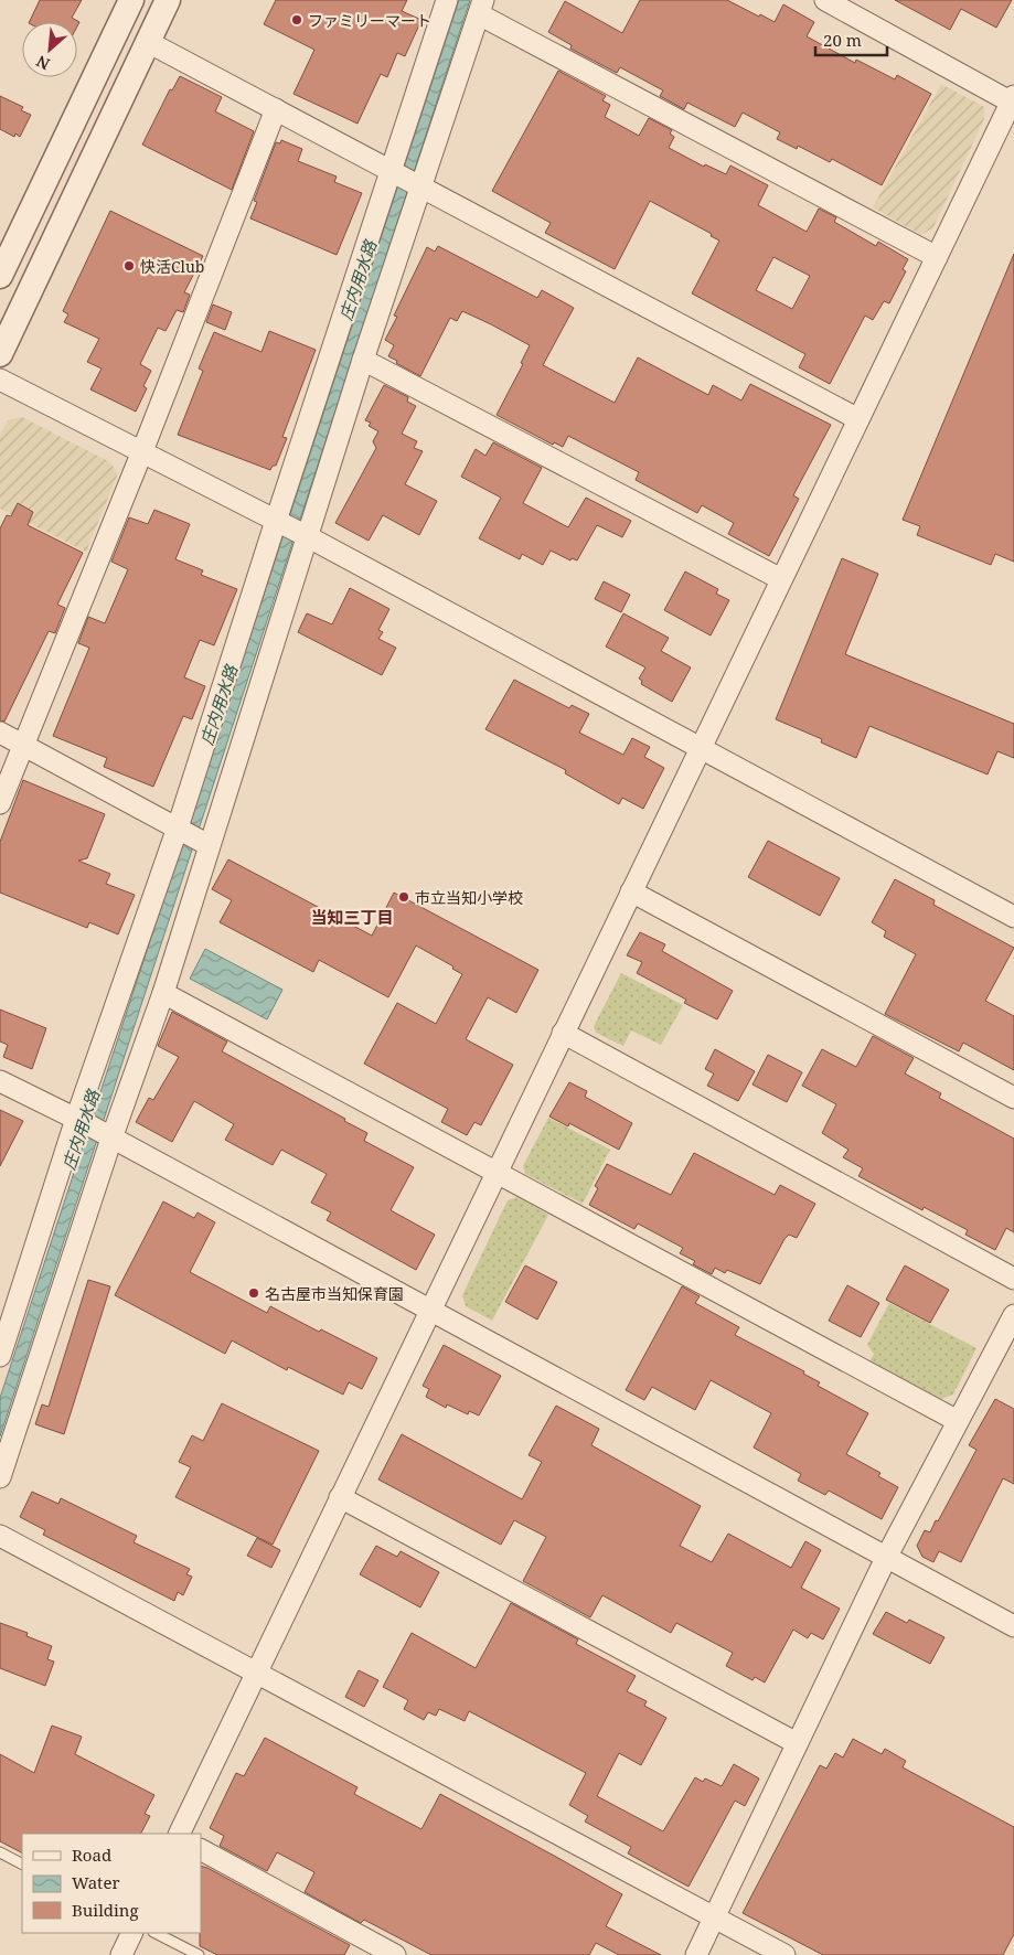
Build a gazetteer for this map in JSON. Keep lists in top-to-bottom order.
{
  "districts": ["当知三丁目"],
  "water": ["庄内用水路"],
  "places": [
    "ファミリーマート",
    "快活Club",
    "市立当知小学校",
    "名古屋市当知保育園"
  ],
  "legend": ["Road", "Water", "Building"],
  "scale_bar": "20 m",
  "north": "bottom left"
}
